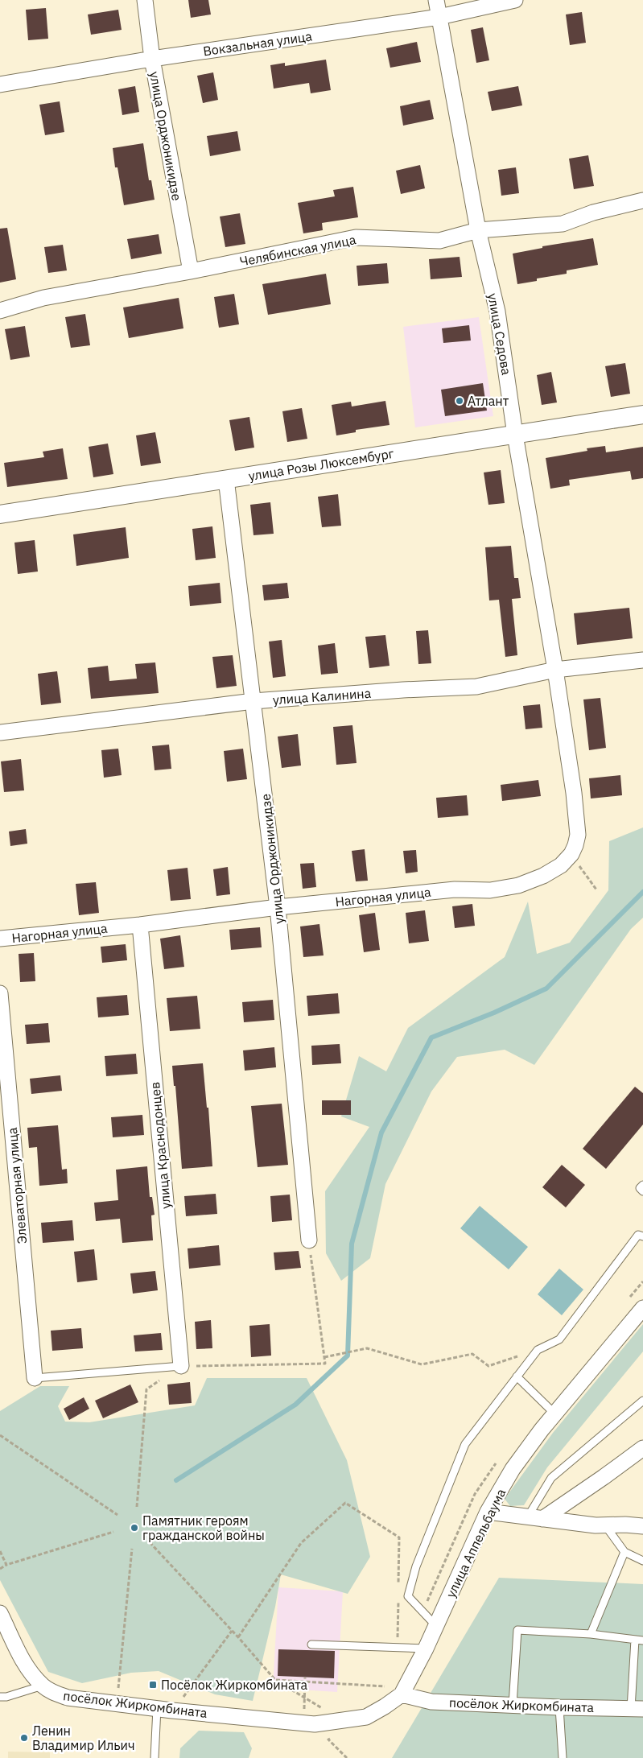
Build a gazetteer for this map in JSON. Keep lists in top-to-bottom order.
{
  "streets": {
    "street": [
      "Вокзальная улица",
      "улица Орджоникидзе",
      "Челябинская улица",
      "улица Седова",
      "улица Розы Люксембург",
      "улица Калинина",
      "Нагорная улица",
      "улица Краснодонцев",
      "Элеваторная улица",
      "улица Аппельбаума",
      "посёлок Жиркомбината"
    ]
  },
  "crossings": [
    ["Вокзальная улица", "улица Орджоникидзе"],
    ["Вокзальная улица", "улица Седова"],
    ["улица Орджоникидзе", "Челябинская улица"],
    ["улица Орджоникидзе", "улица Розы Люксембург"],
    ["улица Орджоникидзе", "улица Калинина"],
    ["улица Орджоникидзе", "Нагорная улица"],
    ["Челябинская улица", "улица Седова"],
    ["улица Седова", "улица Розы Люксембург"],
    ["улица Седова", "улица Калинина"],
    ["улица Седова", "Нагорная улица"],
    ["улица Калинина", "Нагорная улица"],
    ["Нагорная улица", "улица Краснодонцев"],
    ["улица Аппельбаума", "посёлок Жиркомбината"]
  ],
  "places": {
    "other": ["Атлант", "Памятник героям гражданской войны", "Ленин Владимир Ильич"],
    "transit": ["Посёлок Жиркомбината"]
  }
}
